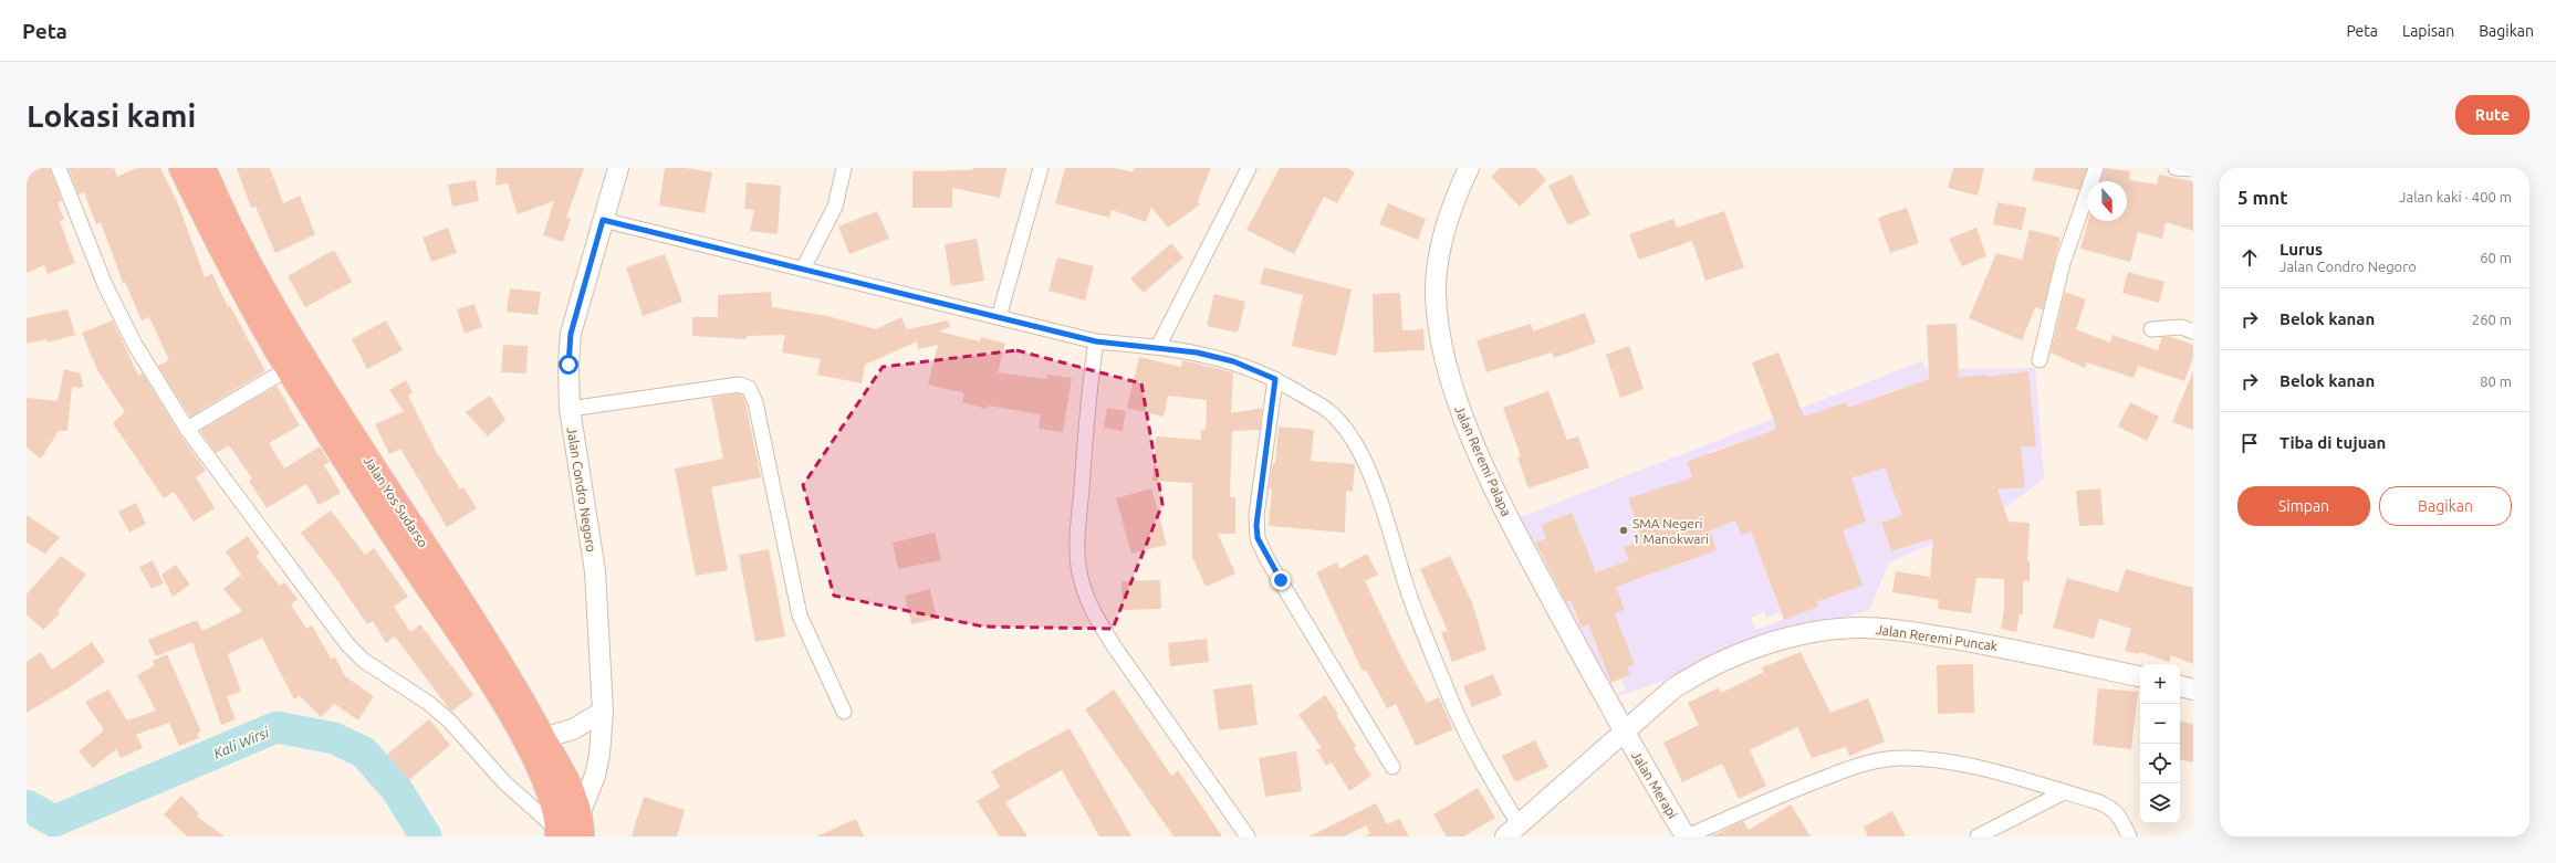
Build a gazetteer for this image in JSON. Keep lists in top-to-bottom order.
{
  "streets": {
    "highway": ["Jalan Yos Sudarso"],
    "street": [
      "Jalan Reremi Palapa",
      "Jalan Condro Negoro",
      "Jalan Reremi Puncak",
      "Jalan Merapi"
    ]
  },
  "crossings": [
    ["Jalan Reremi Palapa", "Jalan Reremi Puncak"],
    ["Jalan Reremi Palapa", "Jalan Merapi"],
    ["Jalan Condro Negoro", "Jalan Yos Sudarso"],
    ["Jalan Reremi Puncak", "Jalan Merapi"]
  ],
  "water": ["Kali Wirsi"],
  "places": ["SMA Negeri 1 Manokwari"],
  "north": "bottom",
  "page": {
    "header": "Peta",
    "nav": ["Peta", "Lapisan", "Bagikan"],
    "buttons": [
      "Rute",
      ["Simpan", "Bagikan"]
    ],
    "title": "Lokasi kami",
    "heading": ["5 mnt", "Jalan kaki · 400 m"],
    "list": [
      ["Lurus", "Jalan Condro Negoro", "60 m"],
      ["Belok kanan", "260 m"],
      ["Belok kanan", "80 m"],
      "Tiba di tujuan"
    ],
    "map_buttons": ["+", "−"]
  }
}
